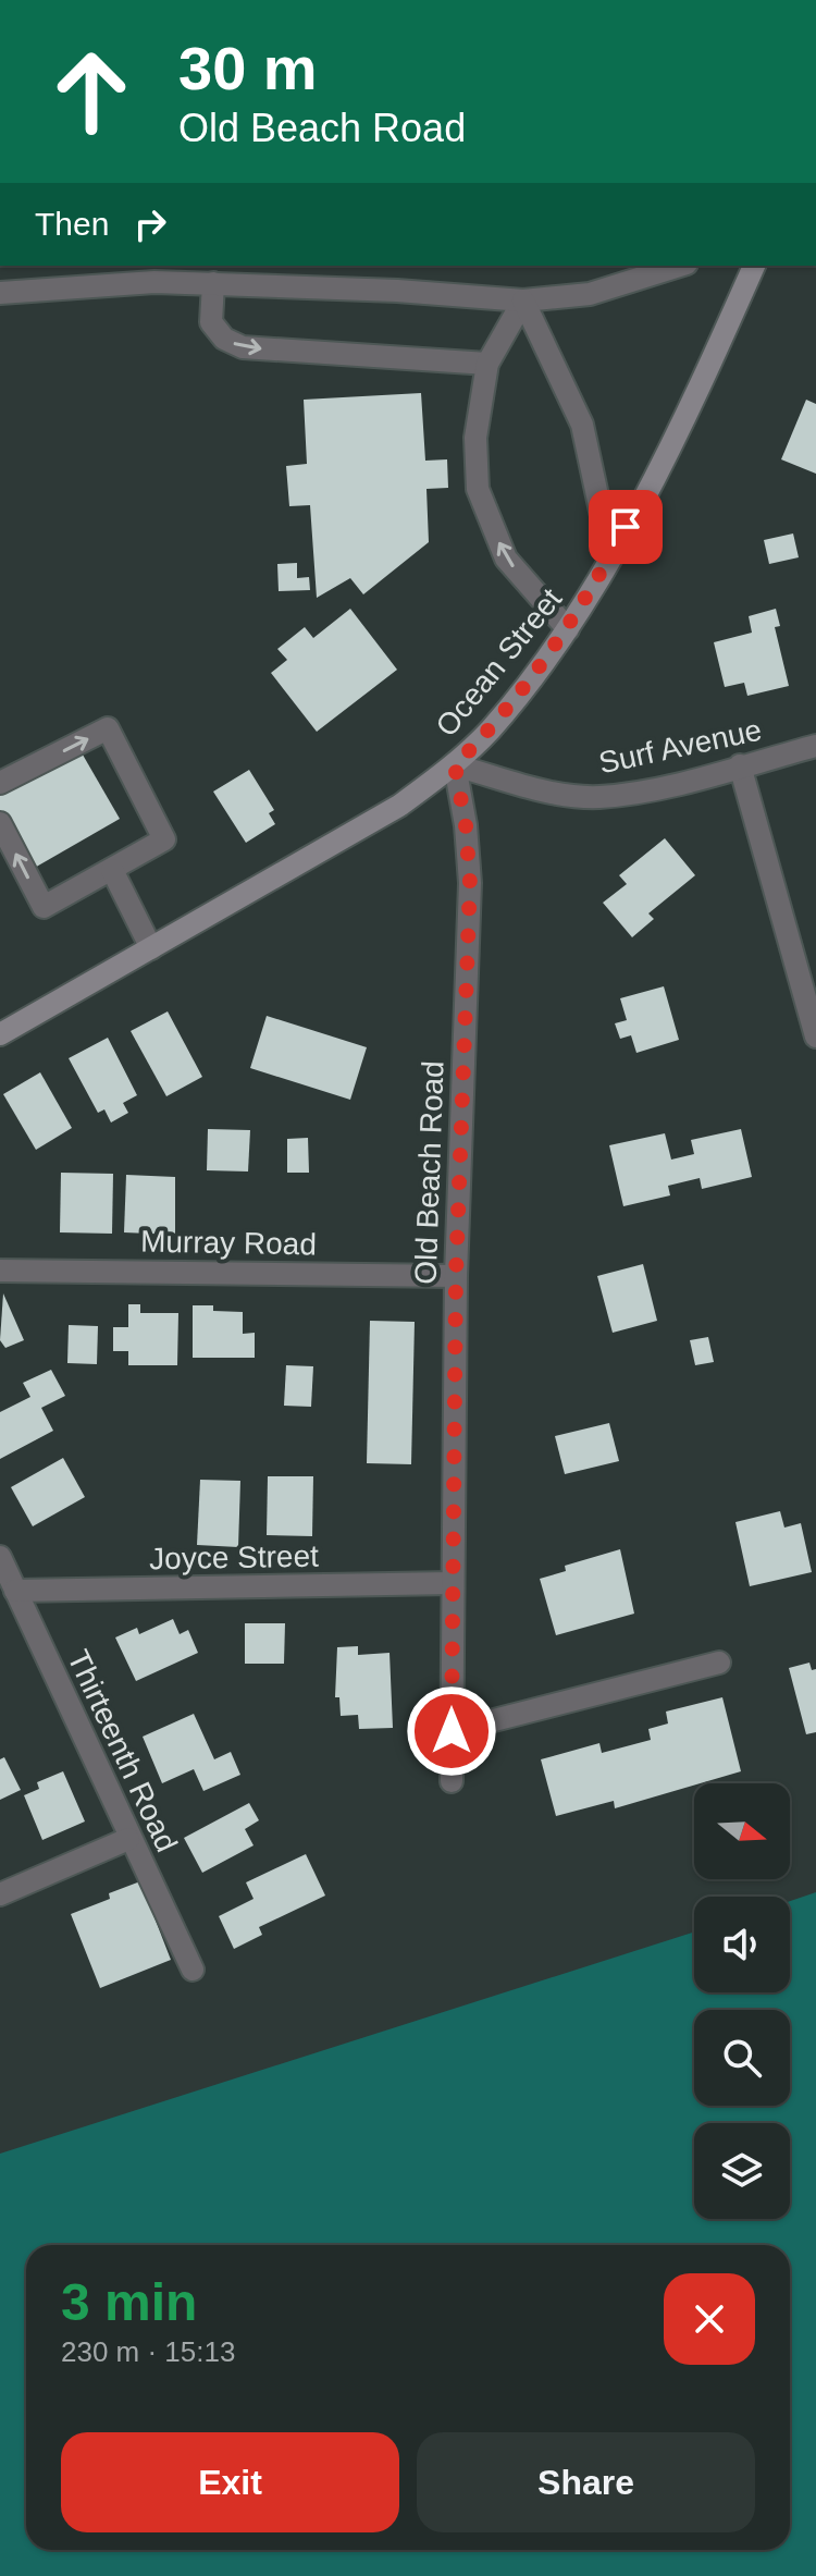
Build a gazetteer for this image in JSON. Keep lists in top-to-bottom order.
{
  "streets": {
    "main road": ["Ocean Street"],
    "street": [
      "Surf Avenue",
      "Old Beach Road",
      "Murray Road",
      "Joyce Street",
      "Thirteenth Road"
    ]
  },
  "crossings": [
    ["Ocean Street", "Surf Avenue"],
    ["Ocean Street", "Old Beach Road"],
    ["Surf Avenue", "Old Beach Road"],
    ["Old Beach Road", "Murray Road"],
    ["Old Beach Road", "Joyce Street"],
    ["Joyce Street", "Thirteenth Road"]
  ],
  "north": "right",
  "page": {
    "turn": ["30 m", "Old Beach Road"],
    "then": "Then",
    "heading": ["3 min", "230 m · 15:13"],
    "buttons": ["Exit", "Share"]
  }
}
